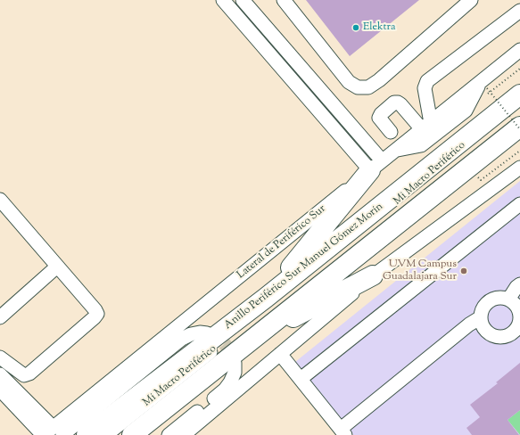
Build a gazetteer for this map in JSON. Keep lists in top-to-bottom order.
{
  "streets": {
    "highway": ["Anillo Periférico Sur Manuel Gómez Morín"],
    "street": ["Mi Macro Periférico", "Lateral de Periférico Sur"]
  },
  "places": ["Elektra", "UVM Campus Guadalajara Sur"]
}
